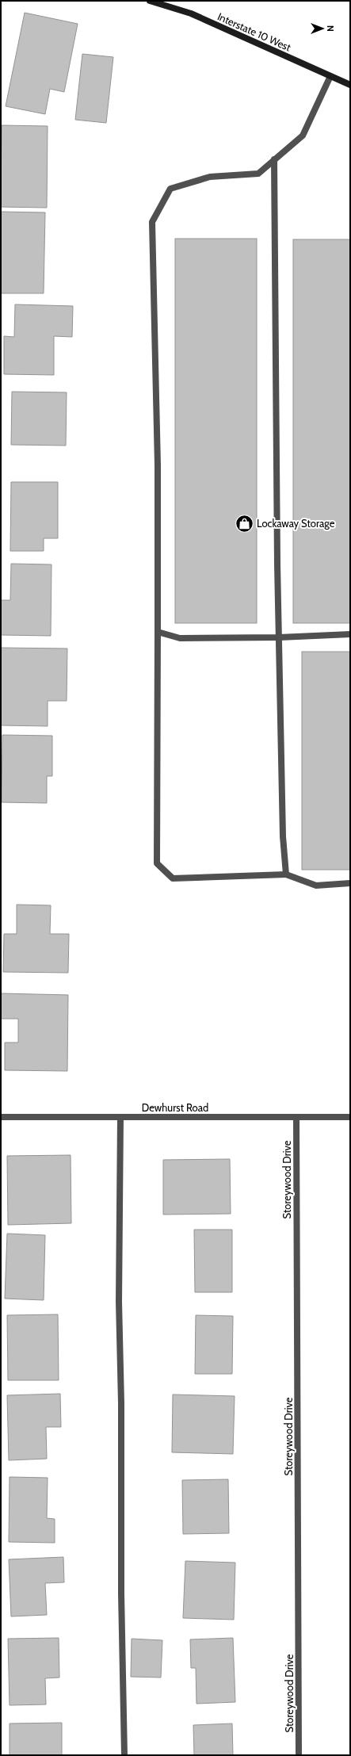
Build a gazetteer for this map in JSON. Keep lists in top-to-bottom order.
{
  "streets": {
    "main road": ["Interstate 10 West"],
    "street": ["Dewhurst Road", "Storeywood Drive"]
  },
  "crossings": [
    ["Dewhurst Road", "Storeywood Drive"]
  ],
  "places": {
    "shop": ["Lockaway Storage"]
  },
  "north": "right"
}
